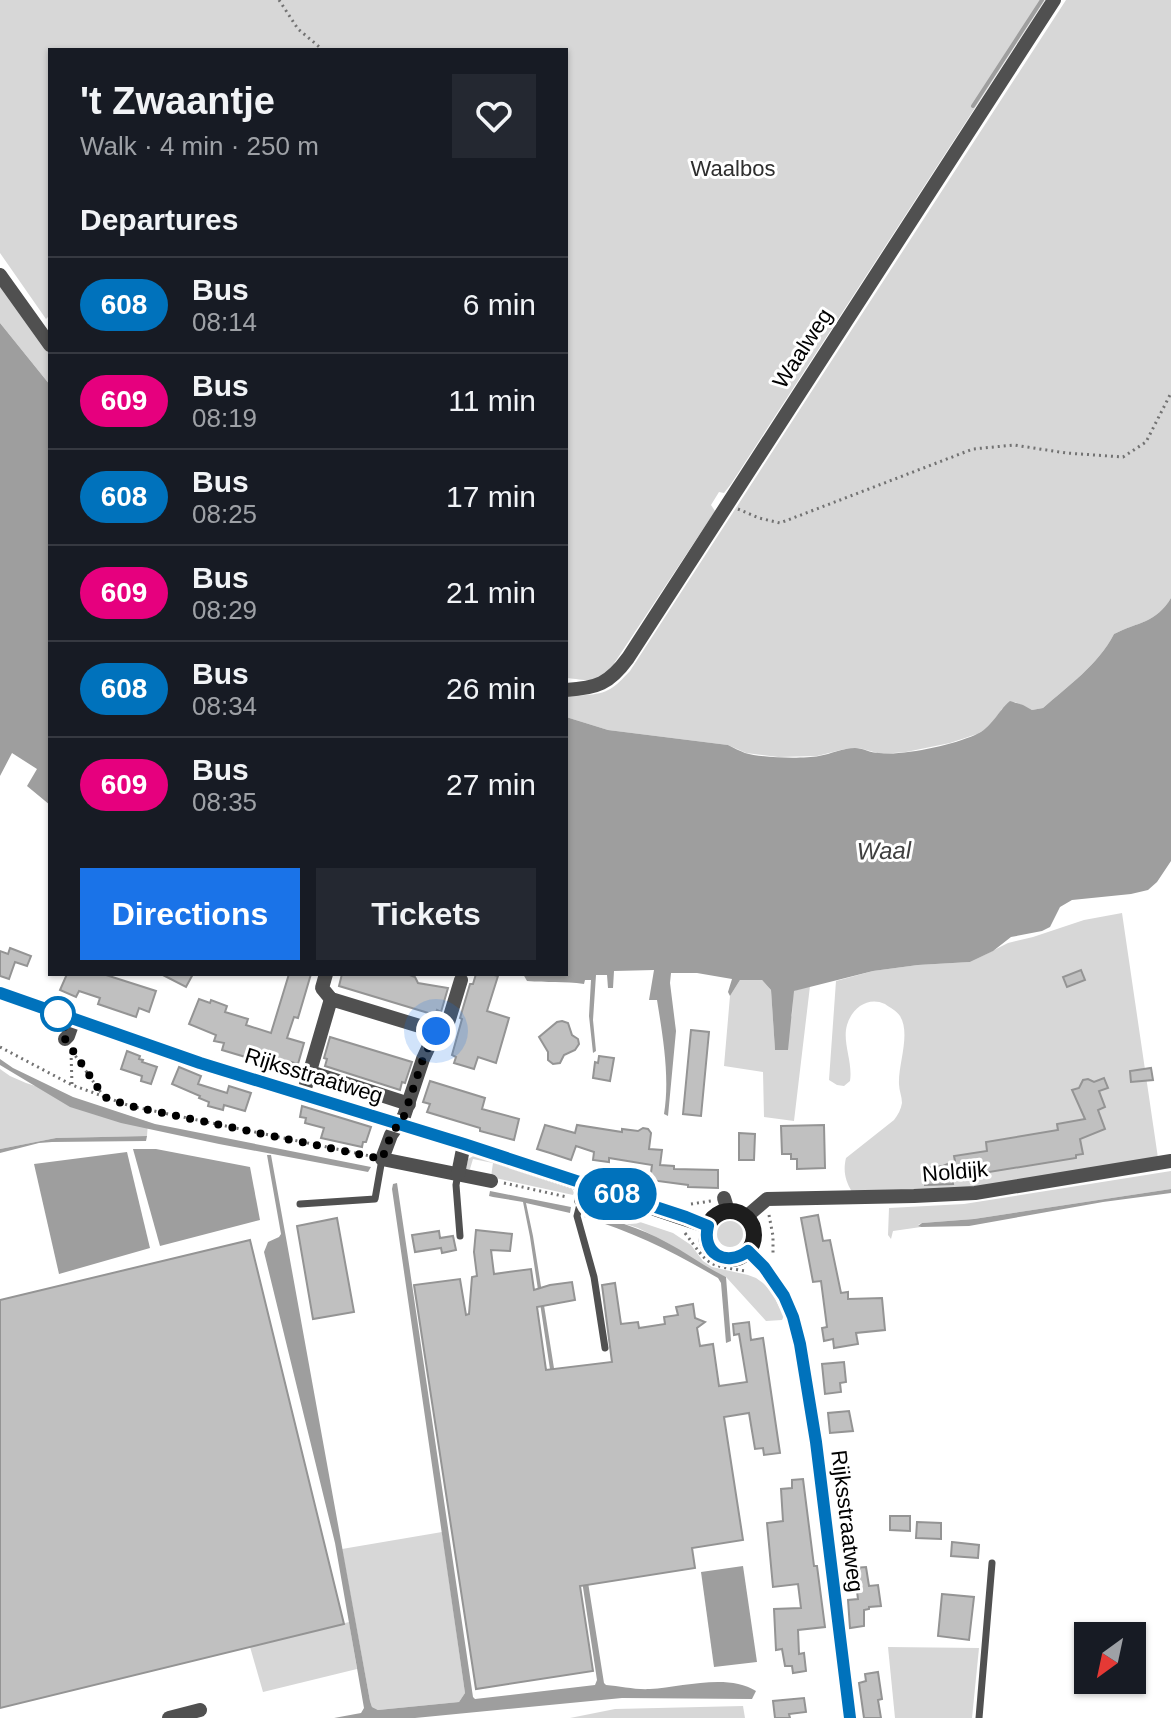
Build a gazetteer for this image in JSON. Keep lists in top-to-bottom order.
{
  "streets": {
    "street": ["Waalweg", "Rijksstraatweg", "Noldijk"]
  },
  "water": ["Waal"],
  "parks": ["Waalbos"],
  "lines": ["bus line 608"],
  "north": "bottom left",
  "page": {
    "on_map": "608",
    "heading": [
      ["'t Zwaantje", "Walk · 4 min · 250 m"],
      "Departures"
    ],
    "list": [
      {
        "mark": "608",
        "name": "Bus",
        "note": "08:14",
        "value": "6 min"
      },
      {
        "mark": "609",
        "name": "Bus",
        "note": "08:19",
        "value": "11 min"
      },
      {
        "mark": "608",
        "name": "Bus",
        "note": "08:25",
        "value": "17 min"
      },
      {
        "mark": "609",
        "name": "Bus",
        "note": "08:29",
        "value": "21 min"
      },
      {
        "mark": "608",
        "name": "Bus",
        "note": "08:34",
        "value": "26 min"
      },
      {
        "mark": "609",
        "name": "Bus",
        "note": "08:35",
        "value": "27 min"
      }
    ],
    "buttons": ["Directions", "Tickets"]
  }
}
